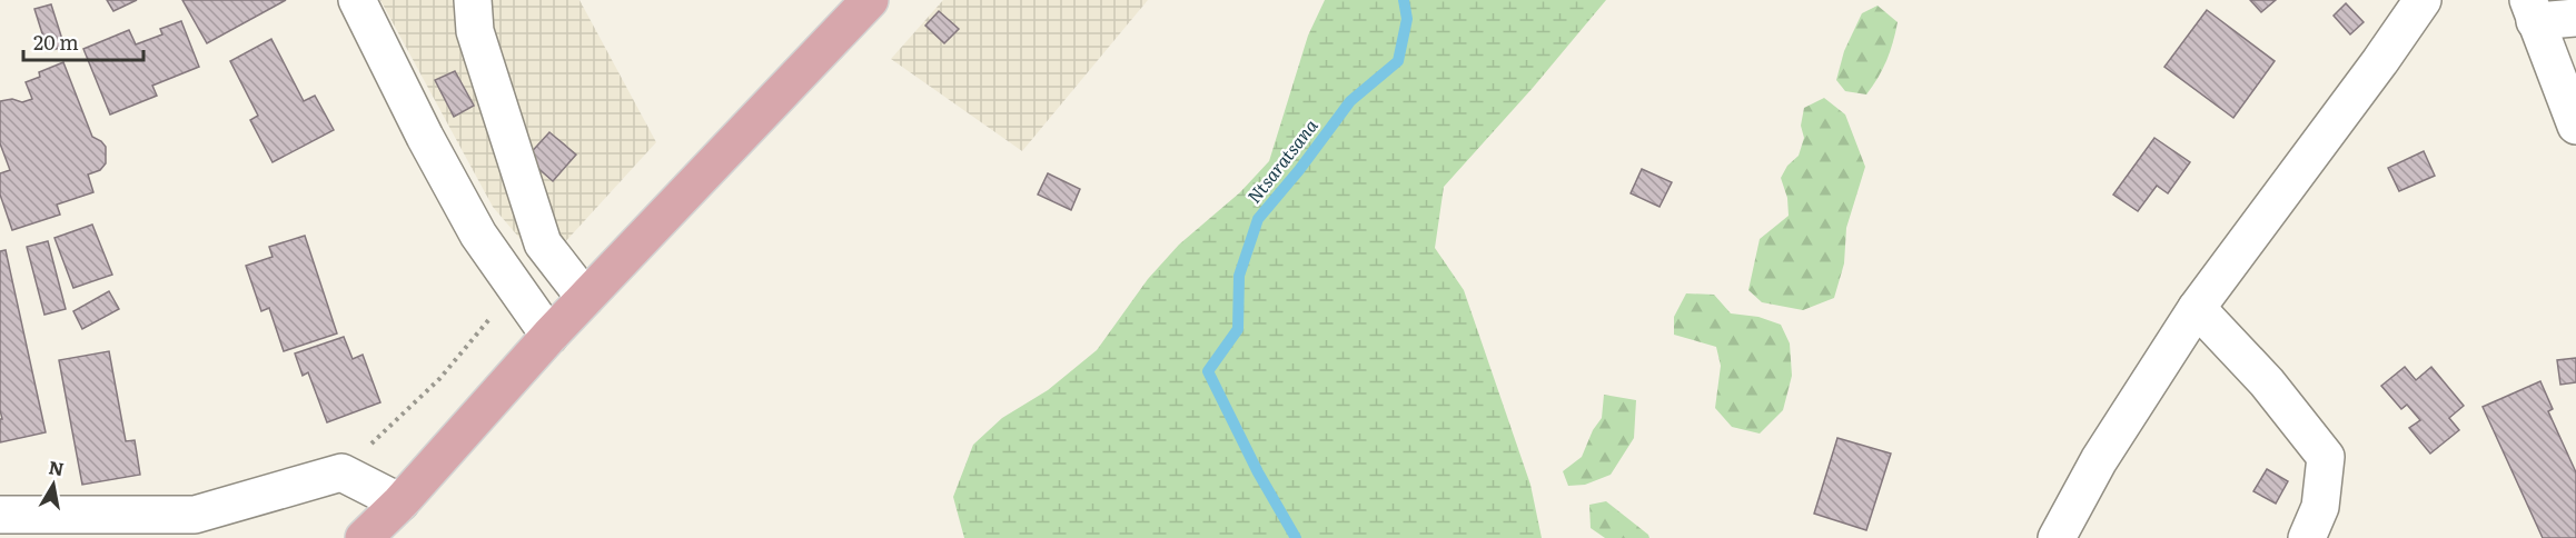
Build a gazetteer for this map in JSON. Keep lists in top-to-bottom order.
{
  "water": ["Ntsaratsana"],
  "scale_bar": "20 m",
  "north": "top"
}
